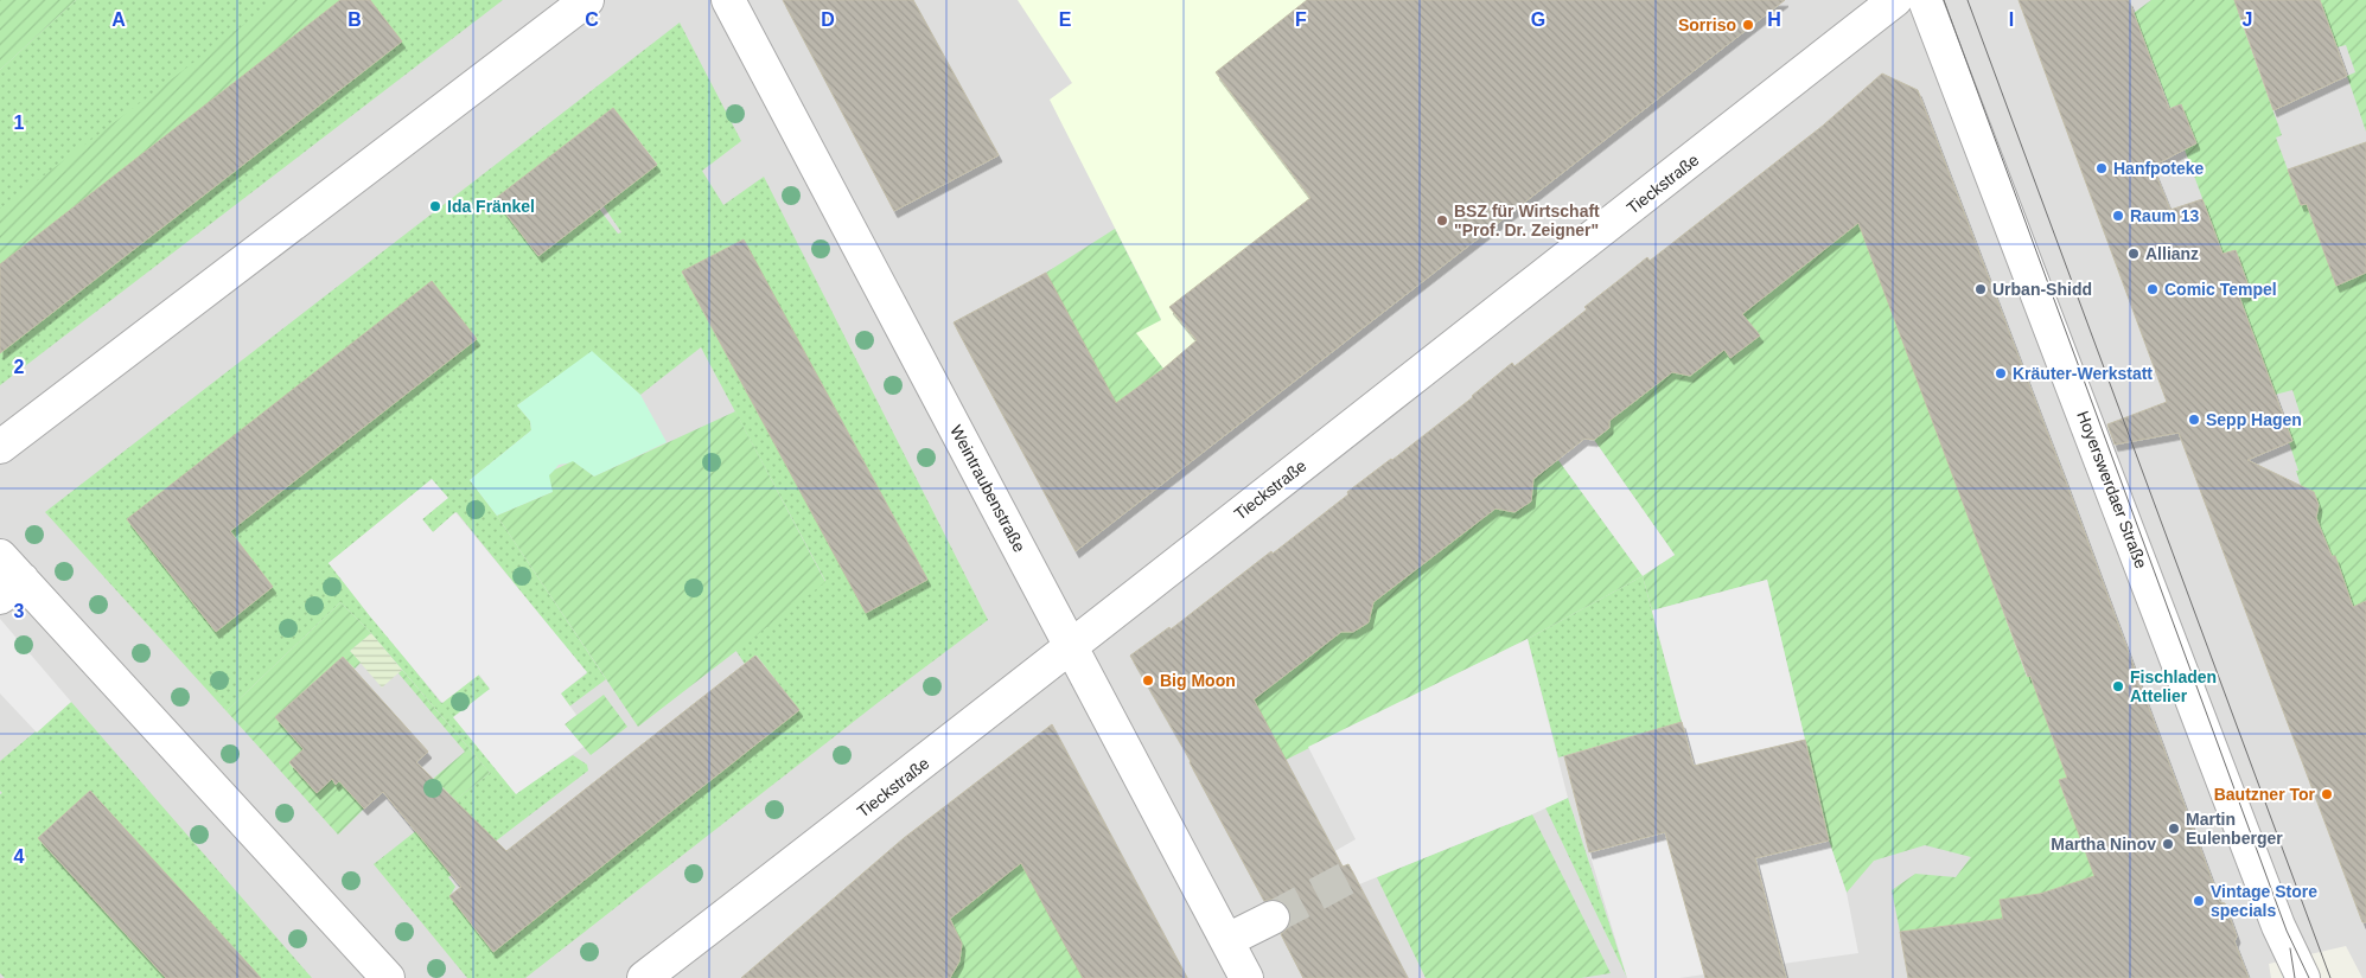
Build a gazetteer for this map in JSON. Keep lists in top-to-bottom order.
{
  "streets": {
    "street": ["Tieckstraße", "Weintraubenstraße", "Hoyerswerdaer Straße"]
  },
  "crossings": [
    ["Tieckstraße", "Weintraubenstraße"]
  ],
  "places": [
    "Sorriso",
    "Hanfpoteke",
    "Ida Fränkel",
    "Raum 13",
    "BSZ für Wirtschaft \"Prof. Dr. Zeigner\"",
    "Allianz",
    "Urban-Shidd",
    "Comic Tempel",
    "Kräuter-Werkstatt",
    "Sepp Hagen",
    "Big Moon",
    "Fischladen Attelier",
    "Bautzner Tor",
    "Martin Eulenberger",
    "Martha Ninov",
    "Vintage Store specials"
  ],
  "grid": {
    "columns": [
      "A",
      "B",
      "C",
      "D",
      "E",
      "F",
      "G",
      "H",
      "I",
      "J"
    ],
    "rows": [
      "1",
      "2",
      "3",
      "4"
    ]
  }
}
